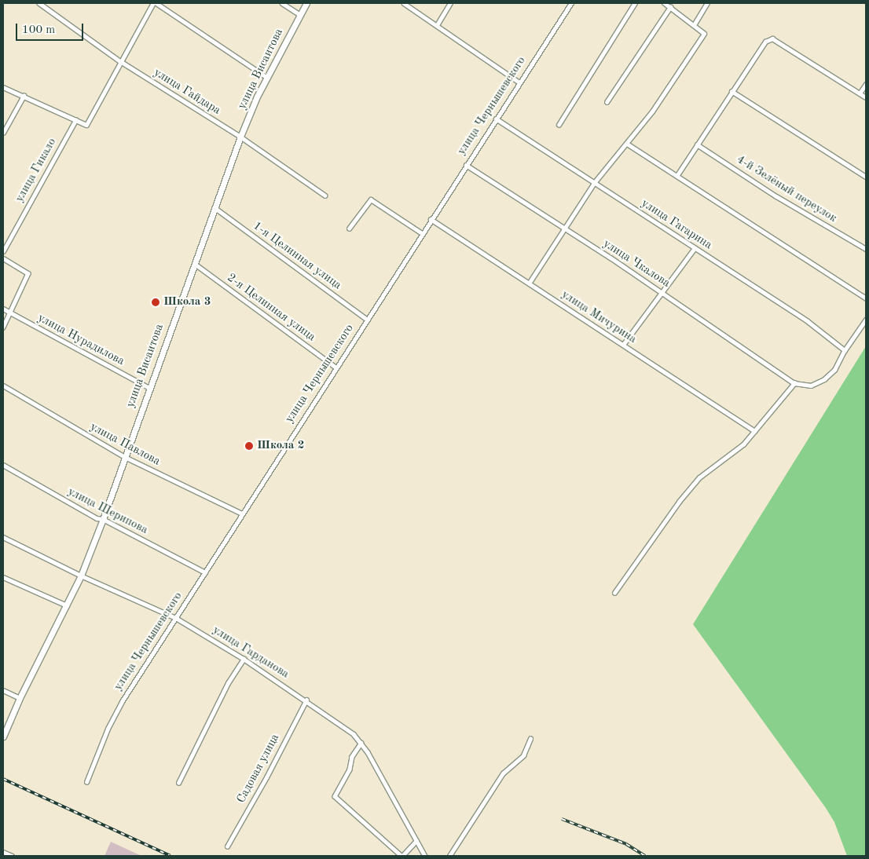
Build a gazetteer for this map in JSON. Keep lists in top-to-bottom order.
{
  "streets": {
    "street": [
      "улица Висаитова",
      "улица Гайдара",
      "улица Чернышевского",
      "улица Гикало",
      "4-й Зелёный переулок",
      "улица Гагарина",
      "1-я Целинная улица",
      "улица Чкалова",
      "2-я Целинная улица",
      "улица Мичурина",
      "улица Нурадилова",
      "улица Павлова",
      "улица Шерипова",
      "улица Гарданова",
      "Садовая улица"
    ]
  },
  "crossings": [
    ["улица Висаитова", "улица Гайдара"],
    ["улица Висаитова", "1-я Целинная улица"],
    ["улица Висаитова", "2-я Целинная улица"],
    ["улица Висаитова", "улица Нурадилова"],
    ["улица Висаитова", "улица Павлова"],
    ["улица Висаитова", "улица Шерипова"],
    ["улица Висаитова", "улица Гарданова"],
    ["улица Чернышевского", "улица Гагарина"],
    ["улица Чернышевского", "1-я Целинная улица"],
    ["улица Чернышевского", "улица Чкалова"],
    ["улица Чернышевского", "2-я Целинная улица"],
    ["улица Чернышевского", "улица Мичурина"],
    ["улица Чернышевского", "улица Павлова"],
    ["улица Чернышевского", "улица Шерипова"],
    ["улица Чернышевского", "улица Гарданова"],
    ["улица Гарданова", "Садовая улица"]
  ],
  "places": ["Школа 3", "Школа 2"],
  "scale_bar": "100 m"
}
